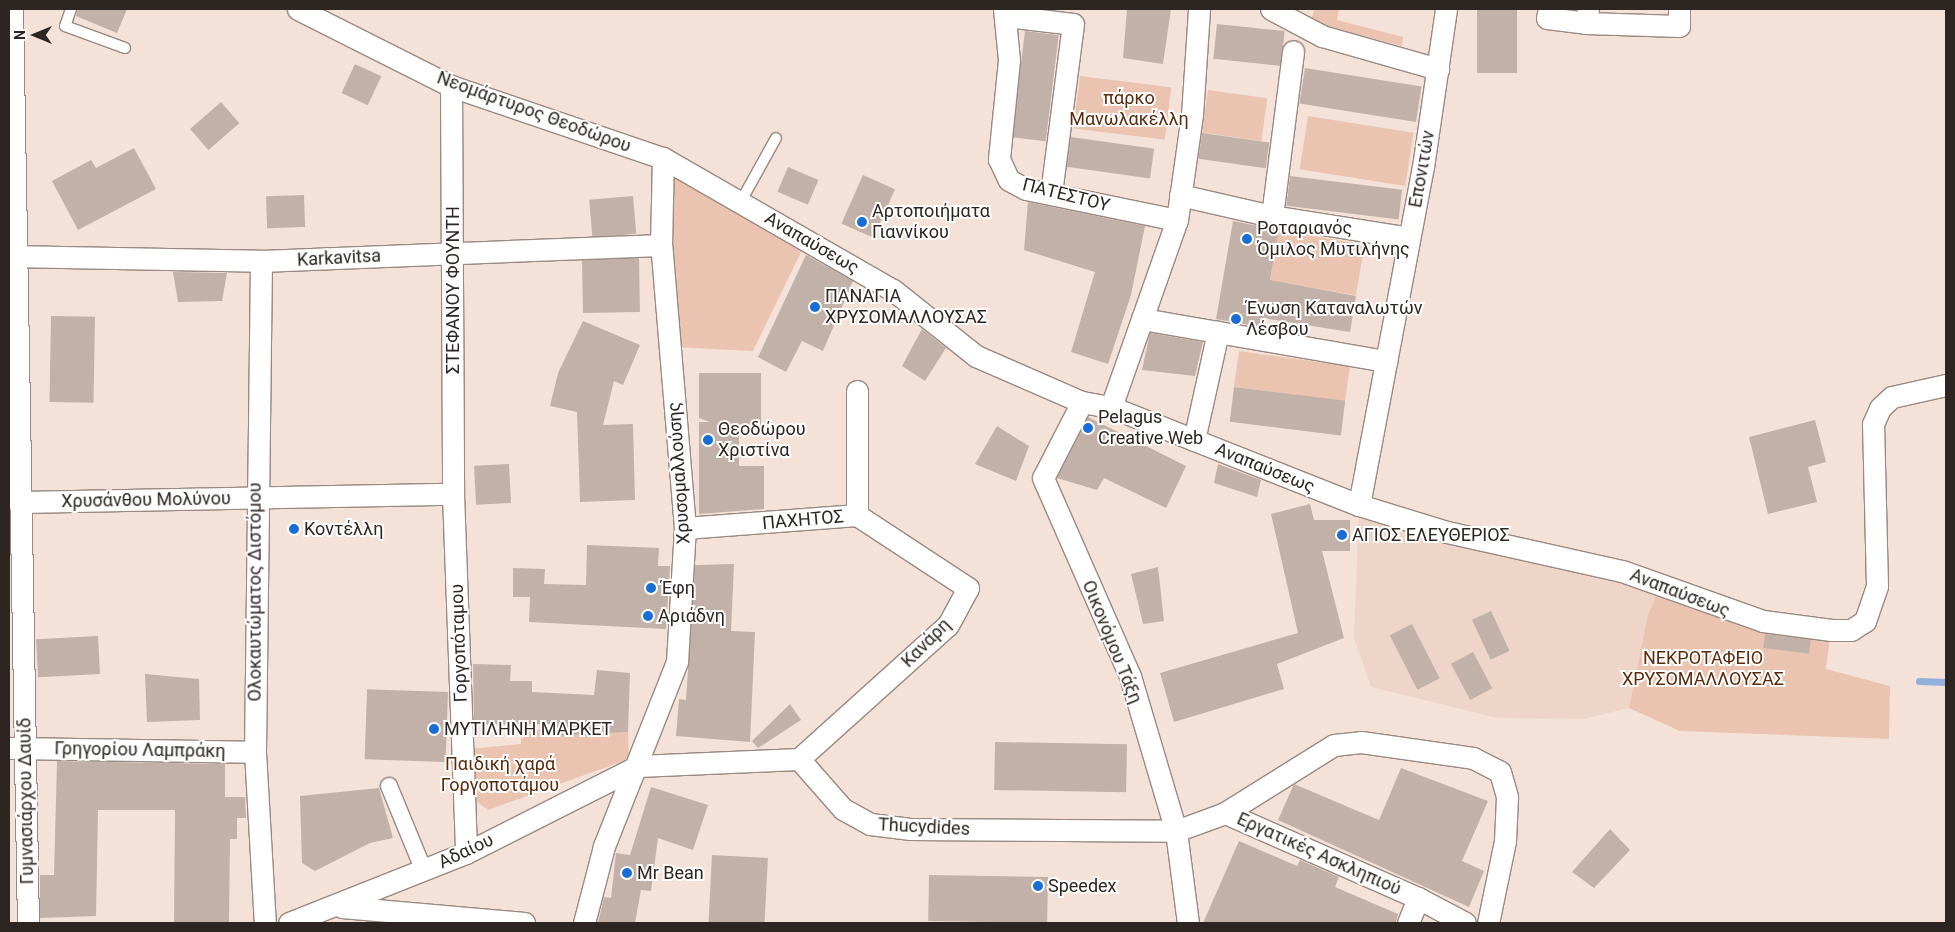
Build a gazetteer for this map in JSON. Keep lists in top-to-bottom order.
{
  "streets": {
    "street": [
      "Νεομάρτυρος Θεοδώρου",
      "Επονιτών",
      "ΠΑΤΕΣΤΟΥ",
      "Αναπαύσεως",
      "Karkavitsa",
      "ΣΤΕΦΑΝΟΥ ΦΟΥΝΤΗ",
      "Χρυσομαλλούσης",
      "Χρυσάνθου Μολύνου",
      "ΠΑΧΗΤΟΣ",
      "Ολοκαυτώματος Διστόμου",
      "Οικονόμου Τάξη",
      "Γοργοπόταμου",
      "Κανάρη",
      "Γρηγορίου Λαμπράκη",
      "Γυμνασιάρχου Δαυίδ",
      "Thucydides",
      "Αδαίου",
      "Εργατικές Ασκληπιού"
    ]
  },
  "crossings": [
    ["Νεομάρτυρος Θεοδώρου", "Αναπαύσεως"],
    ["Νεομάρτυρος Θεοδώρου", "ΣΤΕΦΑΝΟΥ ΦΟΥΝΤΗ"],
    ["Νεομάρτυρος Θεοδώρου", "Χρυσομαλλούσης"],
    ["Επονιτών", "Αναπαύσεως"],
    ["Αναπαύσεως", "Χρυσομαλλούσης"],
    ["Αναπαύσεως", "Οικονόμου Τάξη"],
    ["Karkavitsa", "ΣΤΕΦΑΝΟΥ ΦΟΥΝΤΗ"],
    ["Karkavitsa", "Χρυσομαλλούσης"],
    ["Karkavitsa", "Ολοκαυτώματος Διστόμου"],
    ["Karkavitsa", "Γυμνασιάρχου Δαυίδ"],
    ["ΣΤΕΦΑΝΟΥ ΦΟΥΝΤΗ", "Χρυσάνθου Μολύνου"],
    ["ΣΤΕΦΑΝΟΥ ΦΟΥΝΤΗ", "Γοργοπόταμου"],
    ["Χρυσομαλλούσης", "ΠΑΧΗΤΟΣ"],
    ["Χρυσομαλλούσης", "Αδαίου"],
    ["Χρυσάνθου Μολύνου", "Ολοκαυτώματος Διστόμου"],
    ["Χρυσάνθου Μολύνου", "Γοργοπόταμου"],
    ["Χρυσάνθου Μολύνου", "Γυμνασιάρχου Δαυίδ"],
    ["ΠΑΧΗΤΟΣ", "Κανάρη"],
    ["Ολοκαυτώματος Διστόμου", "Γρηγορίου Λαμπράκη"],
    ["Οικονόμου Τάξη", "Thucydides"],
    ["Γοργοπόταμου", "Αδαίου"],
    ["Κανάρη", "Thucydides"],
    ["Γρηγορίου Λαμπράκη", "Γυμνασιάρχου Δαυίδ"]
  ],
  "parks": ["πάρκο Μανωλακέλλη", "ΝΕΚΡΟΤΑΦΕΙΟ ΧΡΥΣΟΜΑΛΛΟΥΣΑΣ", "Παιδική χαρά Γοργοποτάμου"],
  "places": [
    "Αρτοποιήματα Γιαννίκου",
    "Ροταριανός Όμιλος Μυτιλήνης",
    "ΠΑΝΑΓΙΑ ΧΡΥΣΟΜΑΛΛΟΥΣΑΣ",
    "Ένωση Καταναλωτών Λέσβου",
    "Pelagus Creative Web",
    "Θεοδώρου Χριστίνα",
    "Κοντέλλη",
    "ΑΓΙΟΣ ΕΛΕΥΘΕΡΙΟΣ",
    "Έφη",
    "Αριάδνη",
    "ΜΥΤΙΛΗΝΗ ΜΑΡΚΕΤ",
    "Mr Bean",
    "Speedex"
  ],
  "north": "left"
}
